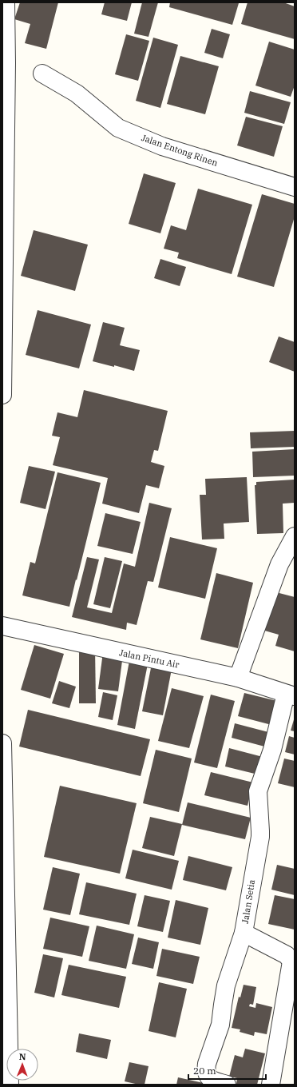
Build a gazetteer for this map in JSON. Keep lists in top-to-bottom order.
{
  "streets": {
    "street": ["Jalan Entong Rinen", "Jalan Pintu Air", "Jalan Setia"]
  },
  "crossings": [
    ["Jalan Pintu Air", "Jalan Setia"]
  ],
  "scale_bar": "20 m",
  "north": "top"
}
